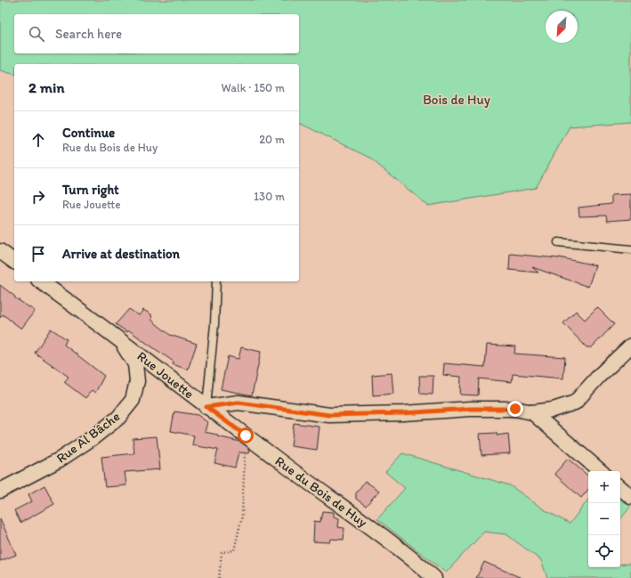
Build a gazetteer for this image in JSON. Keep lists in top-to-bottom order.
{
  "streets": {
    "street": ["Rue Jouette", "Rue Al Bâche", "Rue du Bois de Huy"]
  },
  "crossings": [
    ["Rue Jouette", "Rue Al Bâche"],
    ["Rue Jouette", "Rue du Bois de Huy"]
  ],
  "parks": ["Bois de Huy"],
  "north": "bottom left",
  "page": {
    "search": "Search here",
    "heading": ["2 min", "Walk · 150 m"],
    "list": [
      ["Continue", "Rue du Bois de Huy", "20 m"],
      ["Turn right", "Rue Jouette", "130 m"],
      "Arrive at destination"
    ],
    "map_buttons": ["+", "−"]
  }
}
